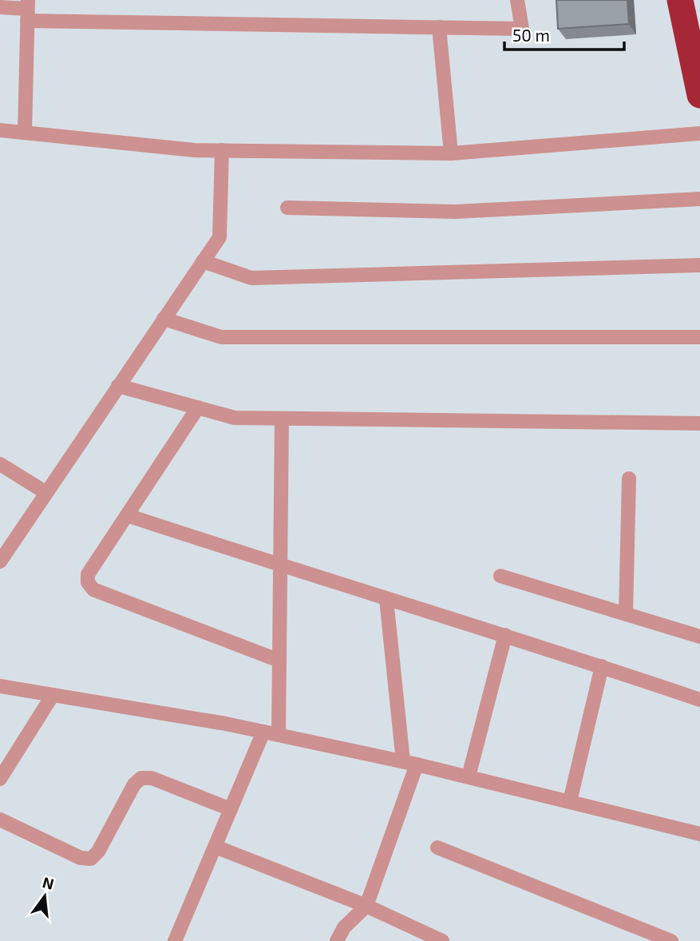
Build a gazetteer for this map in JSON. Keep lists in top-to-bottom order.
{
  "scale_bar": "50 m",
  "north": "top"
}
